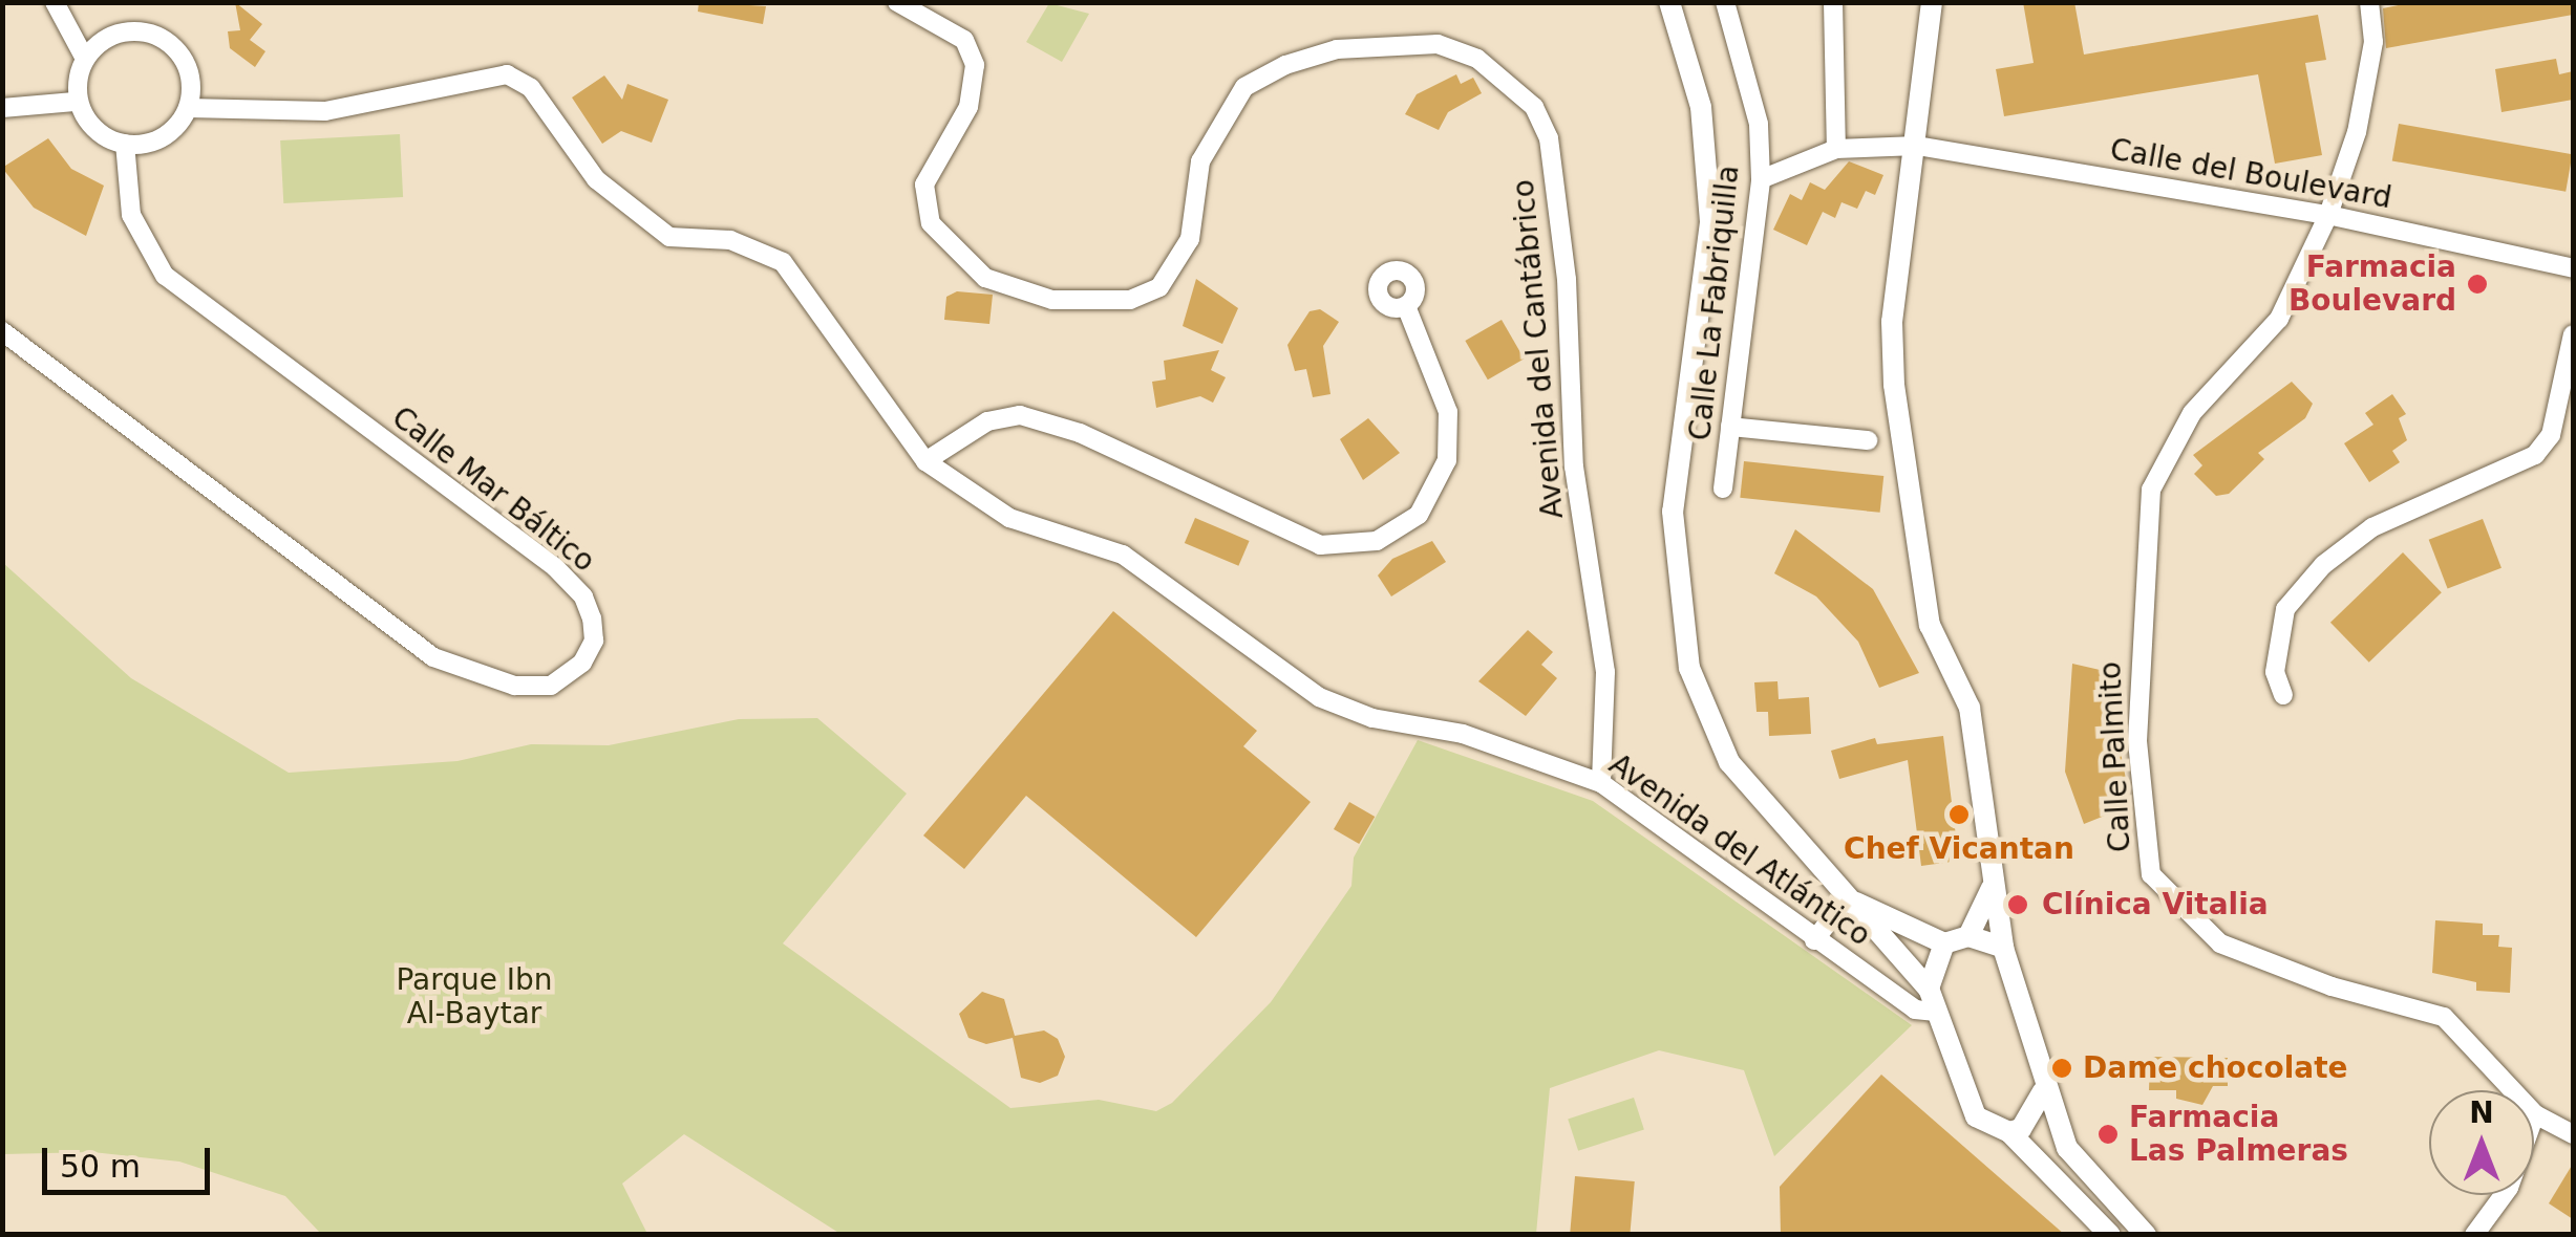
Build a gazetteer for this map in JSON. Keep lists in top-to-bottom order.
{
  "streets": {
    "street": [
      "Calle del Boulevard",
      "Calle La Fabriquilla",
      "Avenida del Cantábrico",
      "Calle Mar Báltico",
      "Calle Palmito",
      "Avenida del Atlántico"
    ]
  },
  "crossings": [
    ["Calle del Boulevard", "Calle Palmito"],
    ["Avenida del Cantábrico", "Avenida del Atlántico"],
    ["Calle Mar Báltico", "Avenida del Atlántico"]
  ],
  "parks": ["Parque Ibn Al-Baytar"],
  "places": [
    "Farmacia Boulevard",
    "Chef Vicantan",
    "Clínica Vitalia",
    "Dame chocolate",
    "Farmacia Las Palmeras"
  ],
  "scale_bar": "50 m",
  "north": "top"
}
